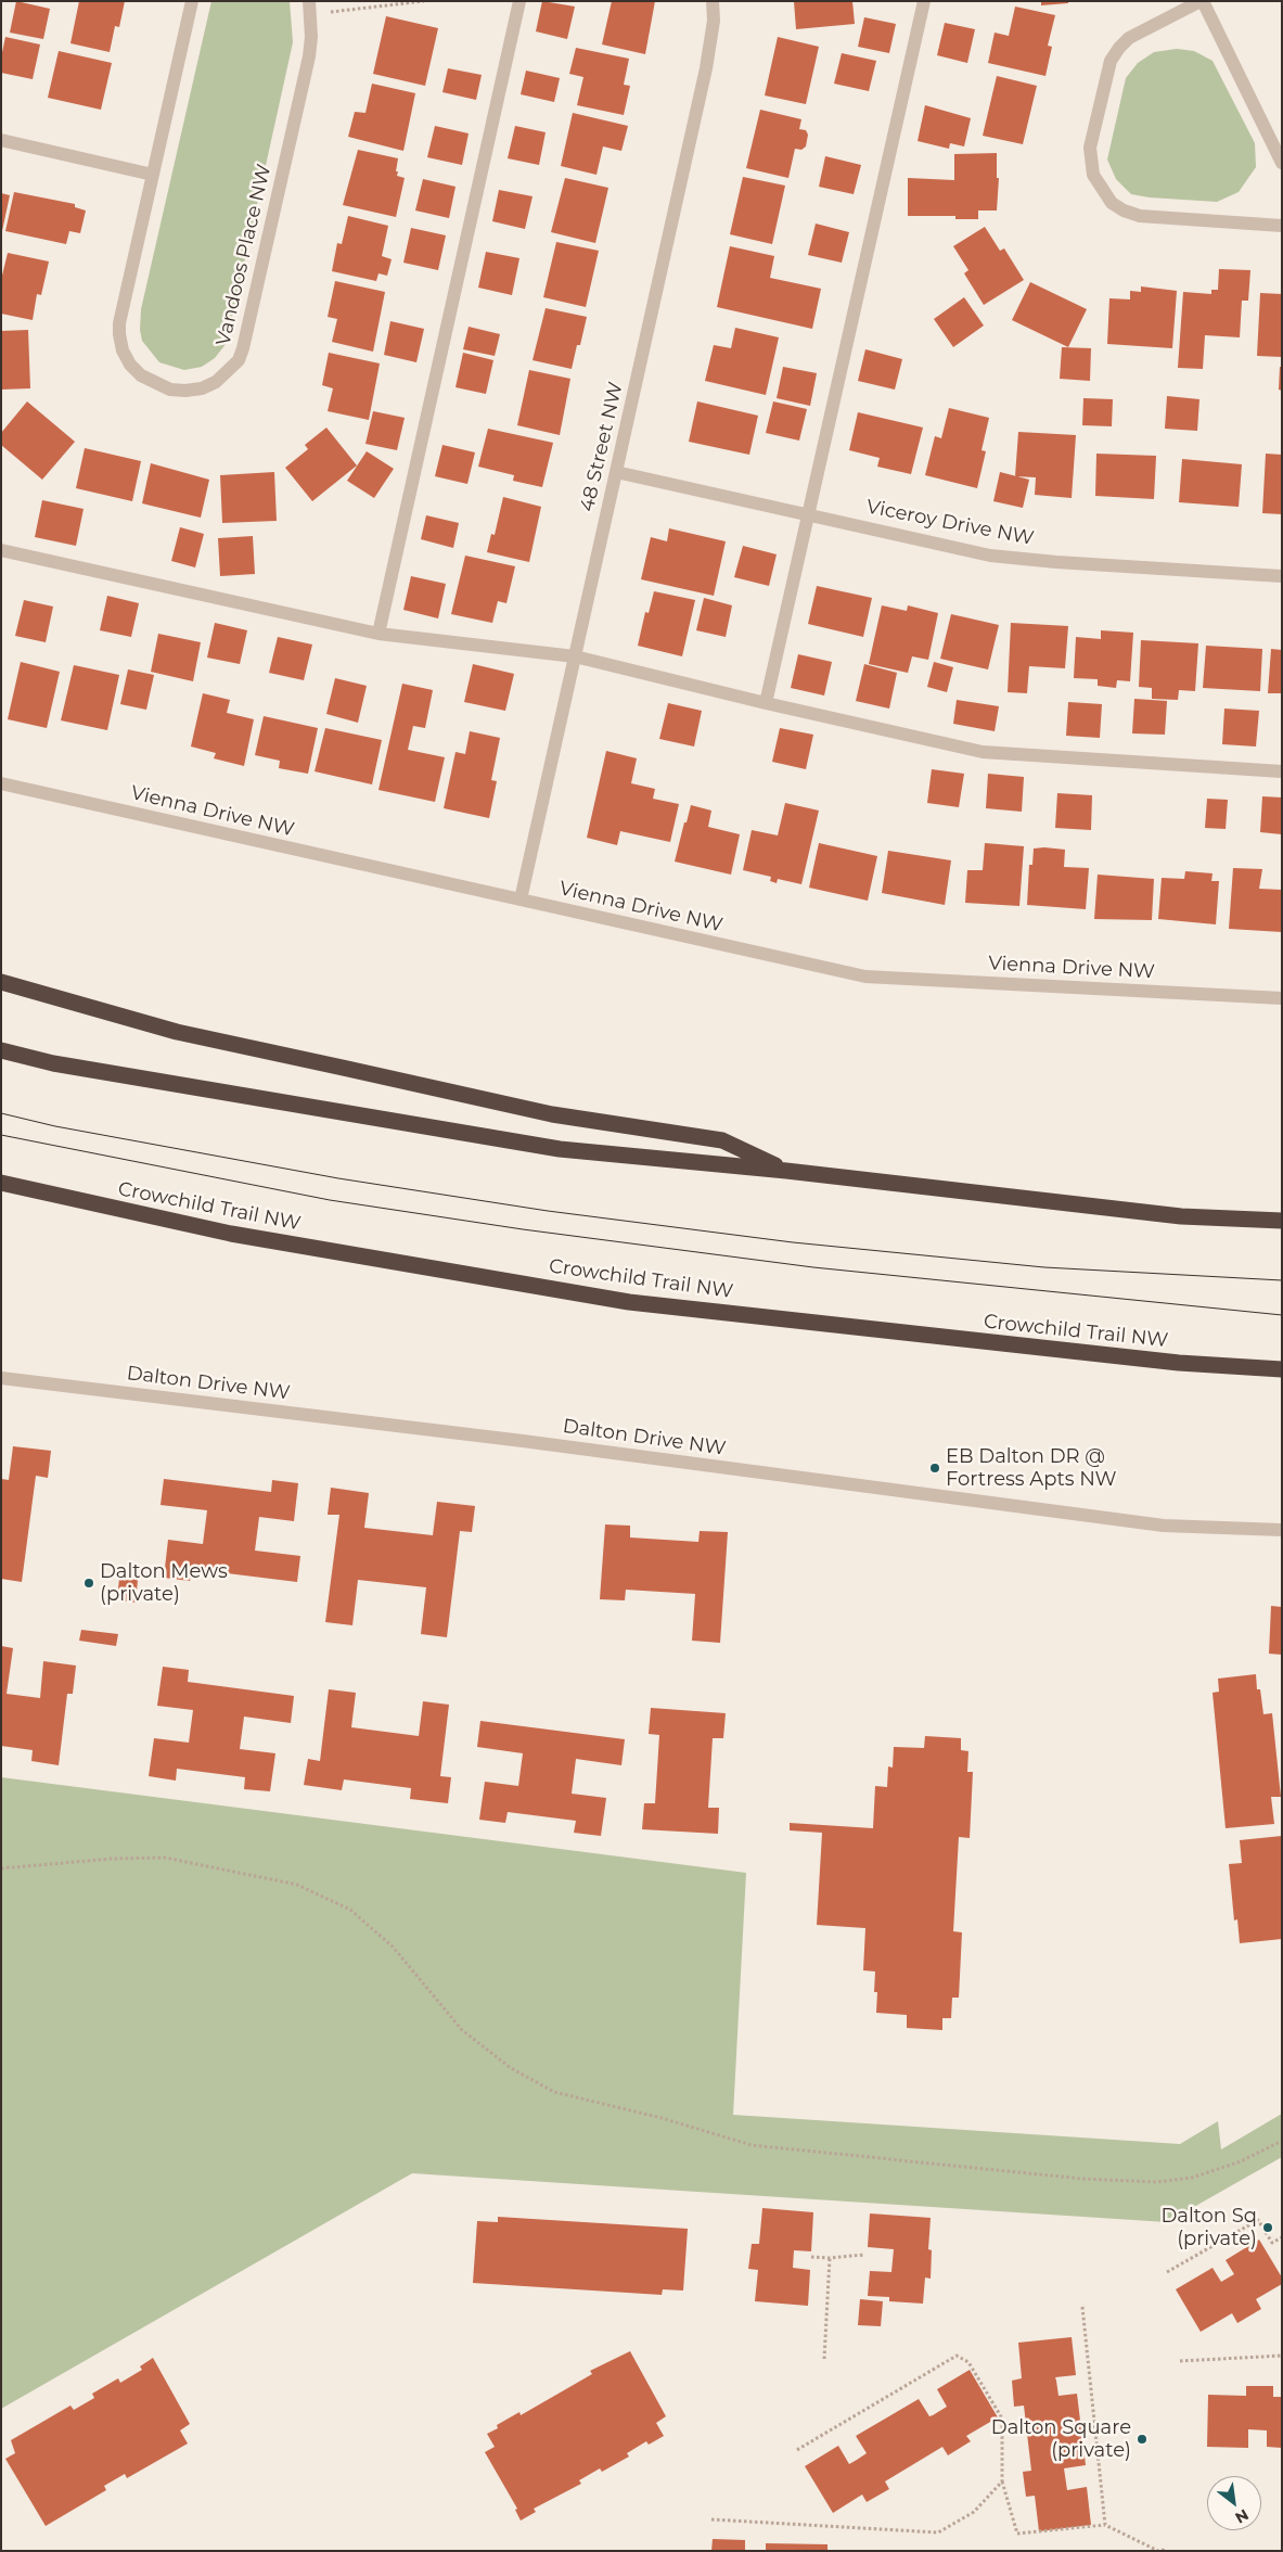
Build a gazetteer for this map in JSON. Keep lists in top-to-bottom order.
{
  "streets": {
    "highway": ["Crowchild Trail NW"],
    "street": [
      "Vandoos Place NW",
      "48 Street NW",
      "Viceroy Drive NW",
      "Vienna Drive NW",
      "Dalton Drive NW"
    ]
  },
  "crossings": [
    ["48 Street NW", "Viceroy Drive NW"],
    ["48 Street NW", "Vienna Drive NW"]
  ],
  "places": [
    "EB Dalton DR @ Fortress Apts NW",
    "Dalton Mews (private)",
    "Dalton Sq (private)",
    "Dalton Square (private)"
  ],
  "north": "bottom right"
}
